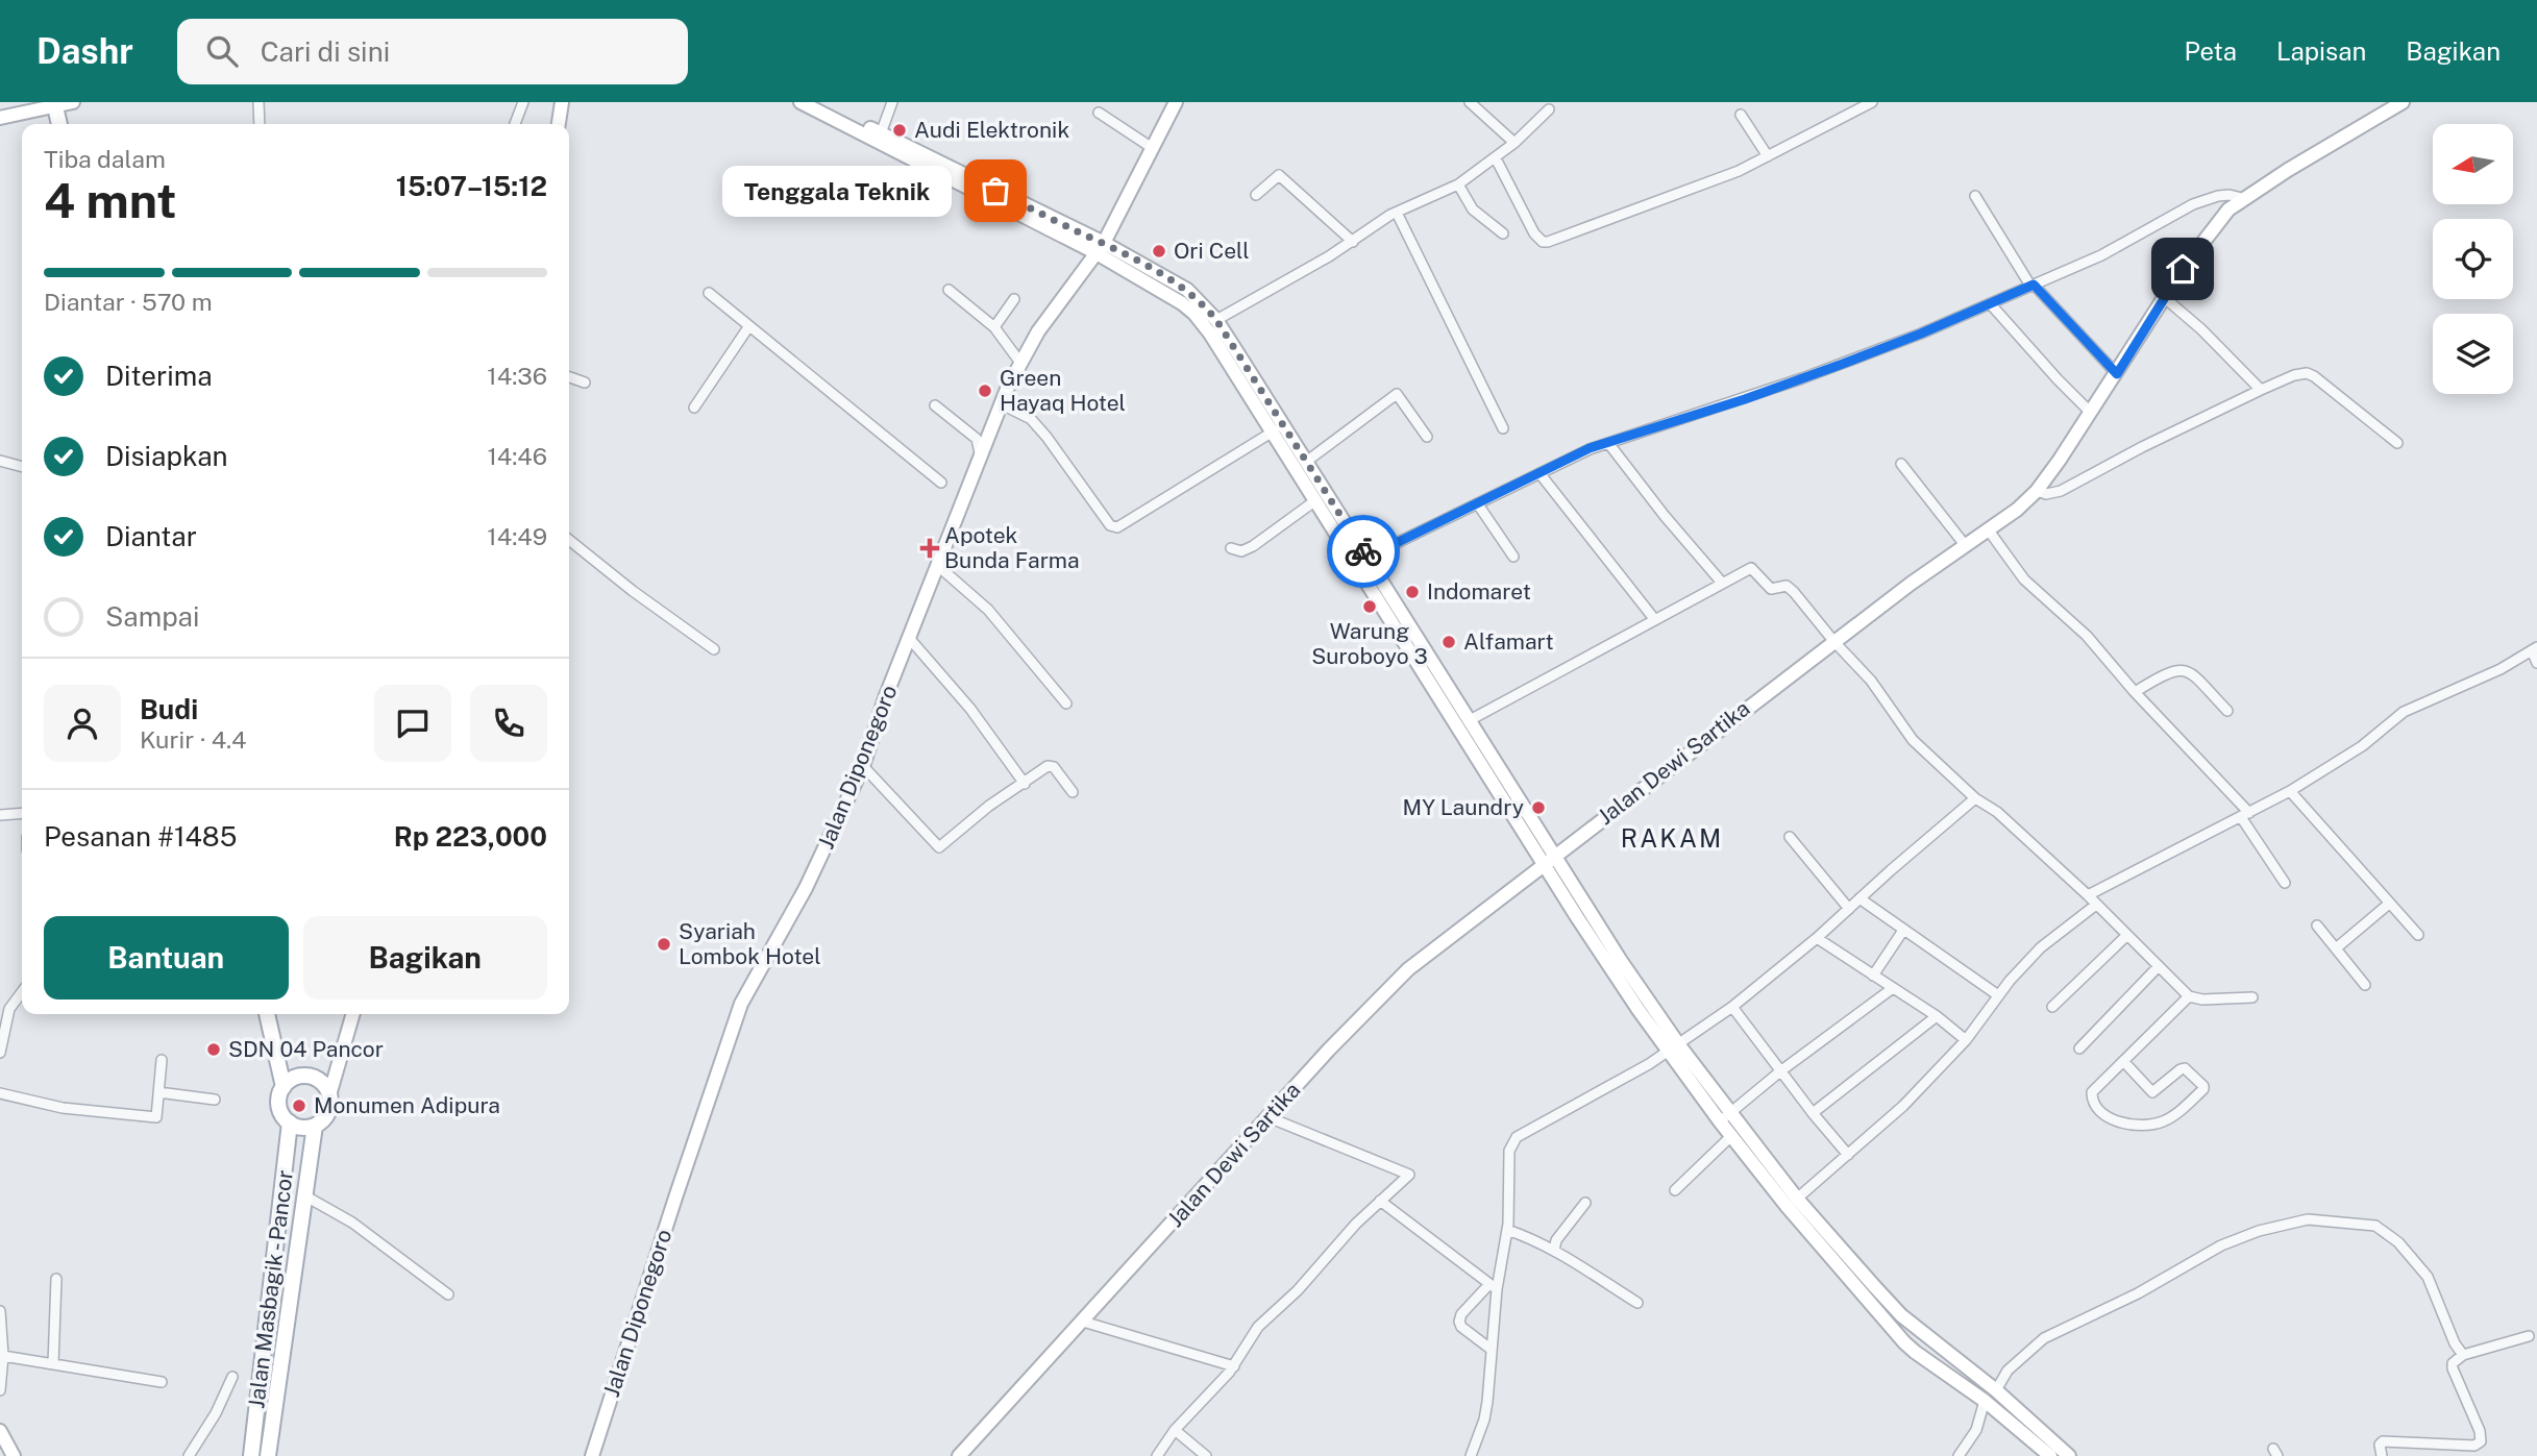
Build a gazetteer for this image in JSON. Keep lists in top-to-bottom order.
{
  "streets": {
    "main road": ["Jalan Dewi Sartika", "Jalan Diponegoro", "Jalan Masbagik - Pancor"]
  },
  "districts": ["RAKAM"],
  "places": {
    "other": [
      "Audi Elektronik",
      "Tenggala Teknik",
      "Ori Cell",
      "Green Hayaq Hotel",
      "Indomaret",
      "Warung Suroboyo 3",
      "Alfamart",
      "MY Laundry",
      "Syariah Lombok Hotel",
      "SDN 04 Pancor",
      "Monumen Adipura"
    ],
    "health": ["Apotek Bunda Farma"]
  },
  "north": "left",
  "page": {
    "header": "Dashr",
    "search": "Cari di sini",
    "nav": ["Peta", "Lapisan", "Bagikan"],
    "heading": ["4 mnt", "Tiba dalam", "15:07–15:12"],
    "panel": [
      "Budi",
      "Kurir · 4.4",
      "Pesanan #1485",
      "Rp 223,000"
    ],
    "bubble": "Tenggala Teknik",
    "bar": "Diantar · 570 m",
    "list": [
      ["Diterima", "14:36"],
      ["Disiapkan", "14:46"],
      ["Diantar", "14:49"],
      "Sampai"
    ],
    "buttons": ["Bantuan", "Bagikan"]
  }
}
